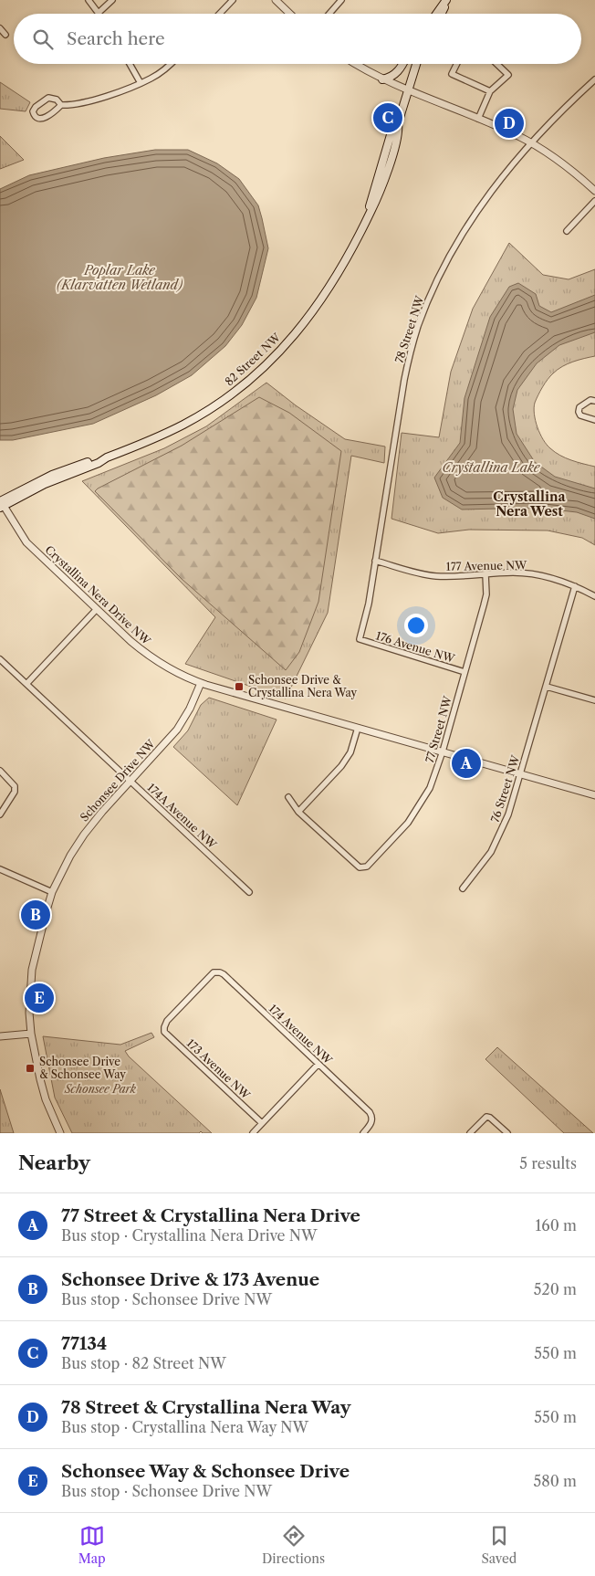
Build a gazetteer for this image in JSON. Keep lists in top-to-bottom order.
{
  "streets": {
    "main road": ["82 Street NW"],
    "street": [
      "78 Street NW",
      "177 Avenue NW",
      "Crystallina Nera Drive NW",
      "176 Avenue NW",
      "77 Street NW",
      "Schonsee Drive NW",
      "76 Street NW",
      "174A Avenue NW",
      "174 Avenue NW",
      "173 Avenue NW"
    ]
  },
  "crossings": [
    ["78 Street NW", "177 Avenue NW"],
    ["78 Street NW", "176 Avenue NW"],
    ["82 Street NW", "Crystallina Nera Drive NW"],
    ["177 Avenue NW", "77 Street NW"],
    ["177 Avenue NW", "76 Street NW"],
    ["Crystallina Nera Drive NW", "77 Street NW"],
    ["Crystallina Nera Drive NW", "Schonsee Drive NW"],
    ["Crystallina Nera Drive NW", "76 Street NW"],
    ["176 Avenue NW", "77 Street NW"],
    ["Schonsee Drive NW", "174A Avenue NW"],
    ["174 Avenue NW", "173 Avenue NW"]
  ],
  "districts": ["Crystallina Nera West"],
  "water": ["Poplar Lake (Klarvatten Wetland)", "Crystallina Lake"],
  "parks": ["Schonsee Park"],
  "places": {
    "transit": ["Schonsee Drive & Crystallina Nera Way", "Schonsee Drive & Schonsee Way"]
  },
  "page": {
    "search": "Search here",
    "pins": [
      "C",
      "D",
      "A",
      "B",
      "E"
    ],
    "heading": ["Nearby", "5 results"],
    "list": [
      {
        "mark": "A",
        "name": "77 Street & Crystallina Nera Drive",
        "note": "Bus stop · Crystallina Nera Drive NW",
        "value": "160 m"
      },
      {
        "mark": "B",
        "name": "Schonsee Drive & 173 Avenue",
        "note": "Bus stop · Schonsee Drive NW",
        "value": "520 m"
      },
      {
        "mark": "C",
        "name": "77134",
        "note": "Bus stop · 82 Street NW",
        "value": "550 m"
      },
      {
        "mark": "D",
        "name": "78 Street & Crystallina Nera Way",
        "note": "Bus stop · Crystallina Nera Way NW",
        "value": "550 m"
      },
      {
        "mark": "E",
        "name": "Schonsee Way & Schonsee Drive",
        "note": "Bus stop · Schonsee Drive NW",
        "value": "580 m"
      }
    ],
    "nav": ["Map", "Directions", "Saved"]
  }
}
